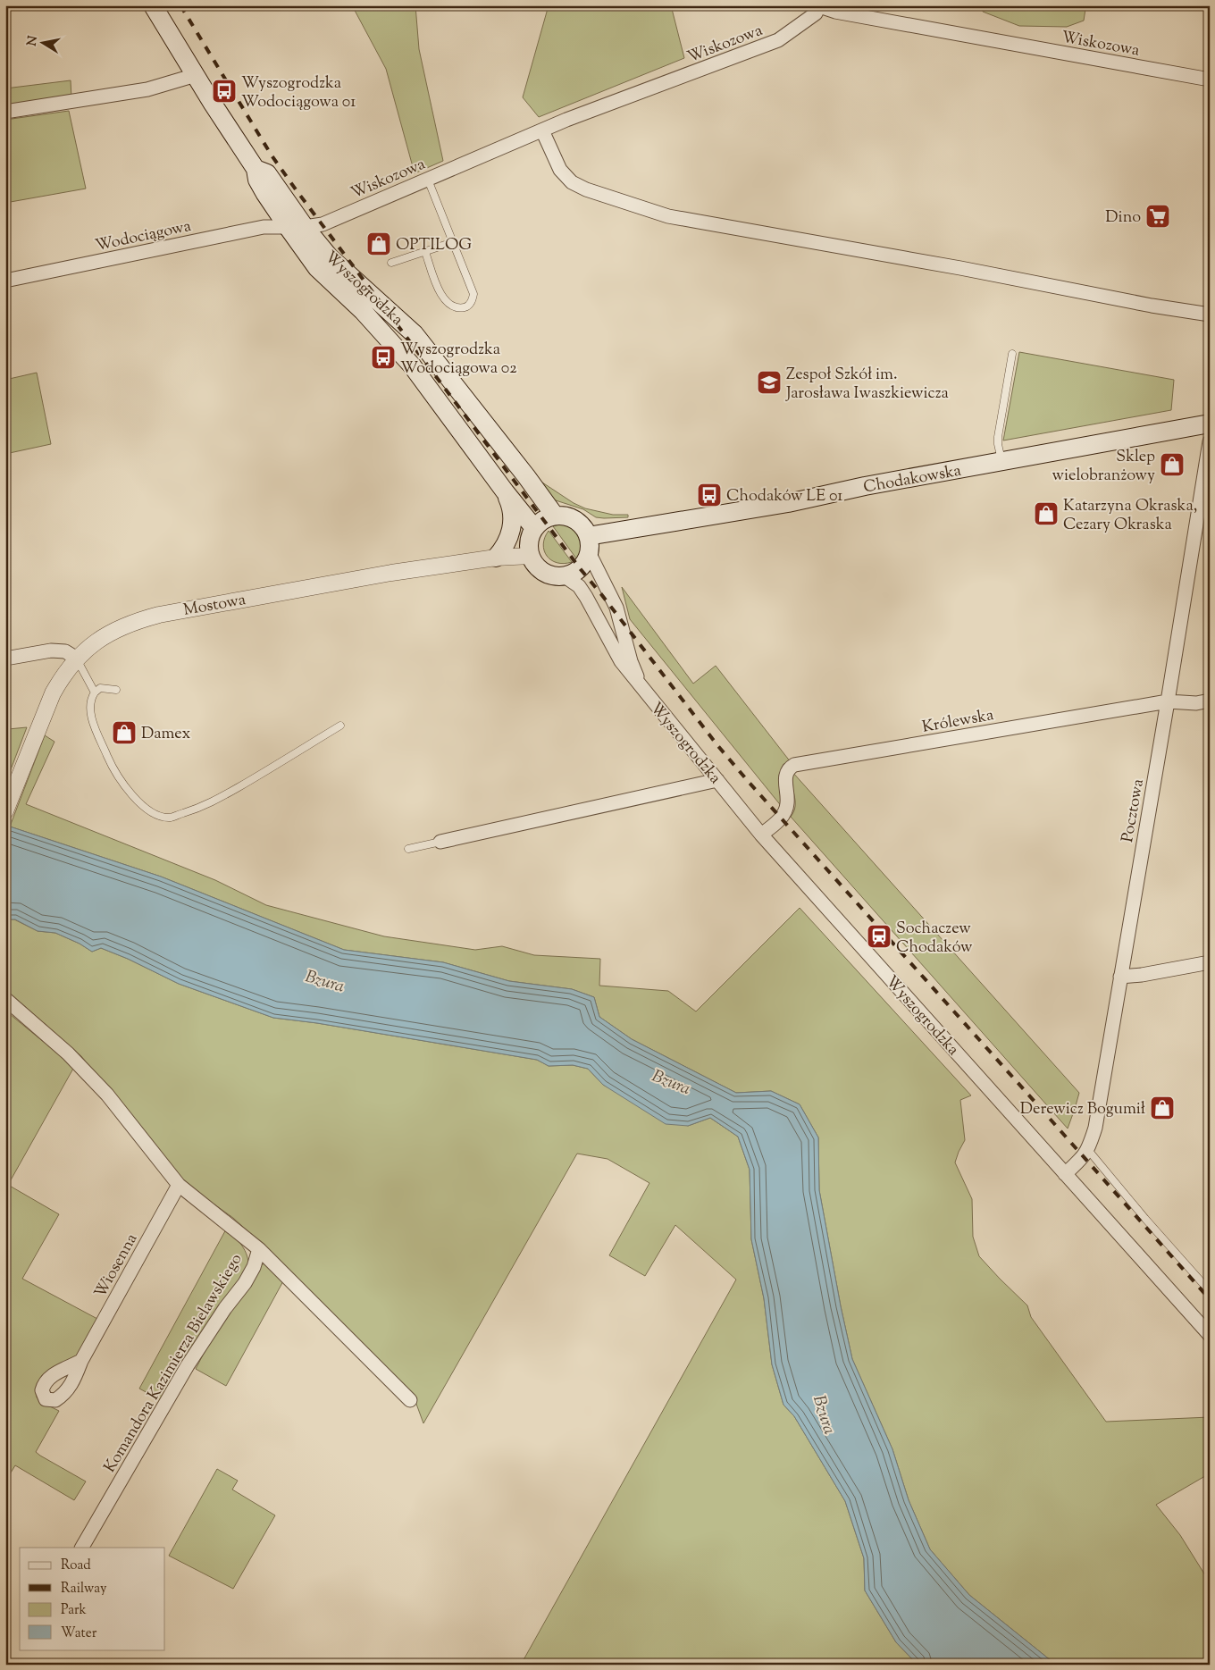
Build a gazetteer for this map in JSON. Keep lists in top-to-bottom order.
{
  "streets": {
    "main road": ["Wyszogrodzka", "Chodakowska"],
    "street": [
      "Wiskozowa",
      "Wodociągowa",
      "Mostowa",
      "Królewska",
      "Pocztowa",
      "Wiosenna",
      "Komandora Kazimierza Bielawskiego"
    ]
  },
  "crossings": [
    ["Wiskozowa", "Wodociągowa"],
    ["Wiskozowa", "Wyszogrodzka"],
    ["Wodociągowa", "Wyszogrodzka"],
    ["Wyszogrodzka", "Chodakowska"],
    ["Wyszogrodzka", "Mostowa"],
    ["Wyszogrodzka", "Królewska"],
    ["Wyszogrodzka", "Pocztowa"],
    ["Chodakowska", "Mostowa"],
    ["Królewska", "Pocztowa"],
    ["Wiosenna", "Komandora Kazimierza Bielawskiego"]
  ],
  "water": ["Bzura"],
  "places": {
    "bus stop": ["Wyszogrodzka Wodociągowa 01", "Wyszogrodzka Wodociągowa 02", "Chodaków LE 01"],
    "supermarket": ["Dino"],
    "shop": [
      "OPTILOG",
      "Sklep wielobranżowy",
      "Katarzyna Okraska, Cezary Okraska",
      "Damex",
      "Derewicz Bogumił"
    ],
    "school or university": ["Zespoł Szkół im. Jarosława Iwaszkiewicza"],
    "station": ["Sochaczew Chodaków"]
  },
  "legend": [
    "Road",
    "Railway",
    "Park",
    "Water"
  ],
  "north": "left"
}
